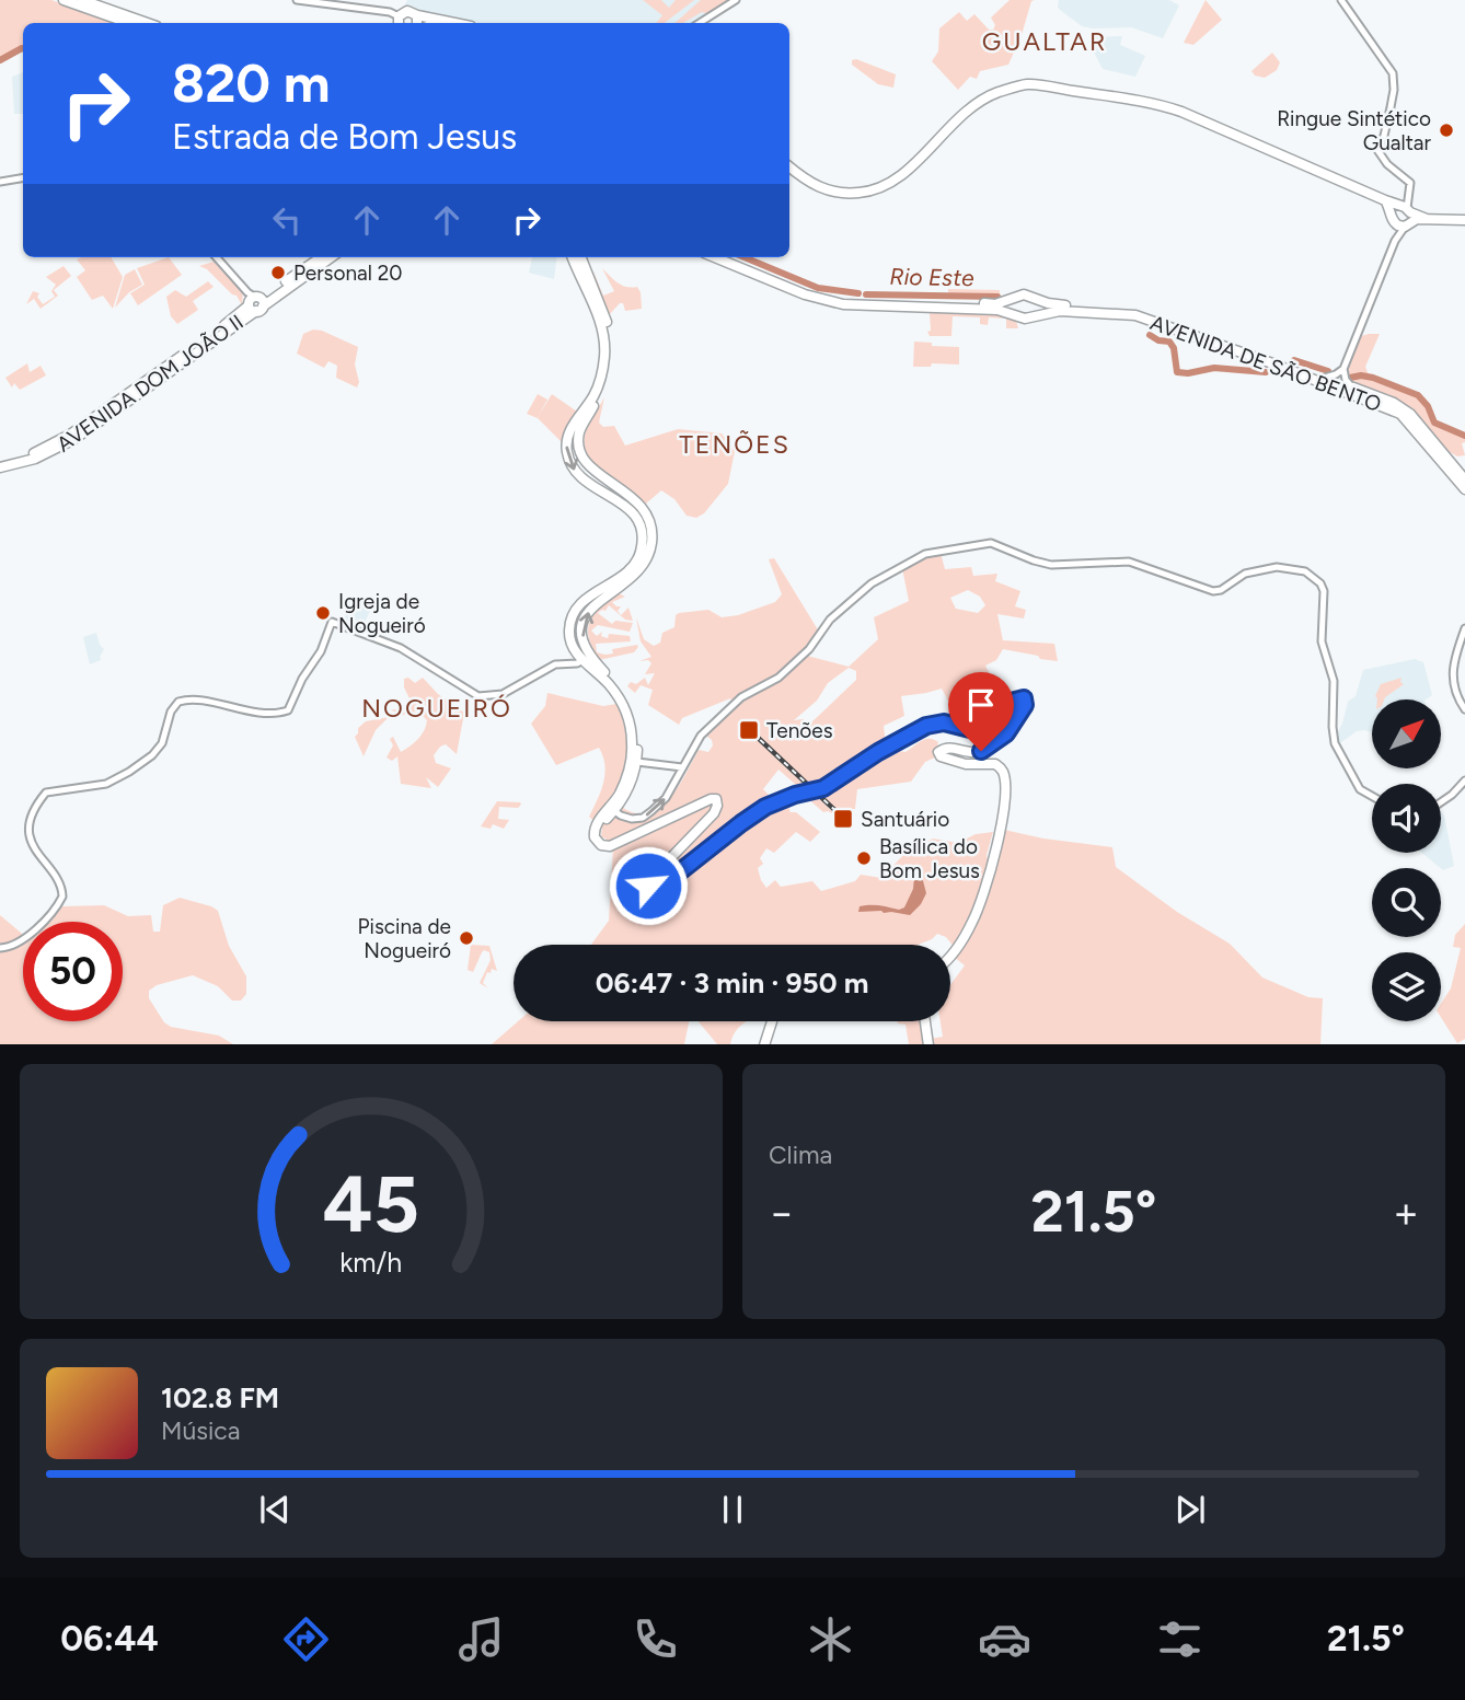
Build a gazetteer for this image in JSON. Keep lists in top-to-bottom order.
{
  "streets": {
    "main road": ["AVENIDA DE SÃO BENTO", "AVENIDA DOM JOÃO II"]
  },
  "districts": ["GUALTAR", "TENÕES", "NOGUEIRÓ"],
  "water": ["Rio Este"],
  "places": {
    "other": [
      "Ringue Sintético Gualtar",
      "Personal 20",
      "Igreja de Nogueiró",
      "Basílica do Bom Jesus",
      "Piscina de Nogueiró"
    ],
    "transit": ["Tenões", "Santuário"]
  },
  "north": "top right",
  "page": {
    "turn": ["820 m", "Estrada de Bom Jesus"],
    "limit": "50",
    "trip": "06:47 · 3 min · 950 m",
    "tile": "Clima",
    "heat": ["−", "21.5°", "+"],
    "song": ["102.8 FM", "Música"],
    "tabs": ["06:44", "21.5°"],
    "gauge": ["45", "km/h"]
  }
}
